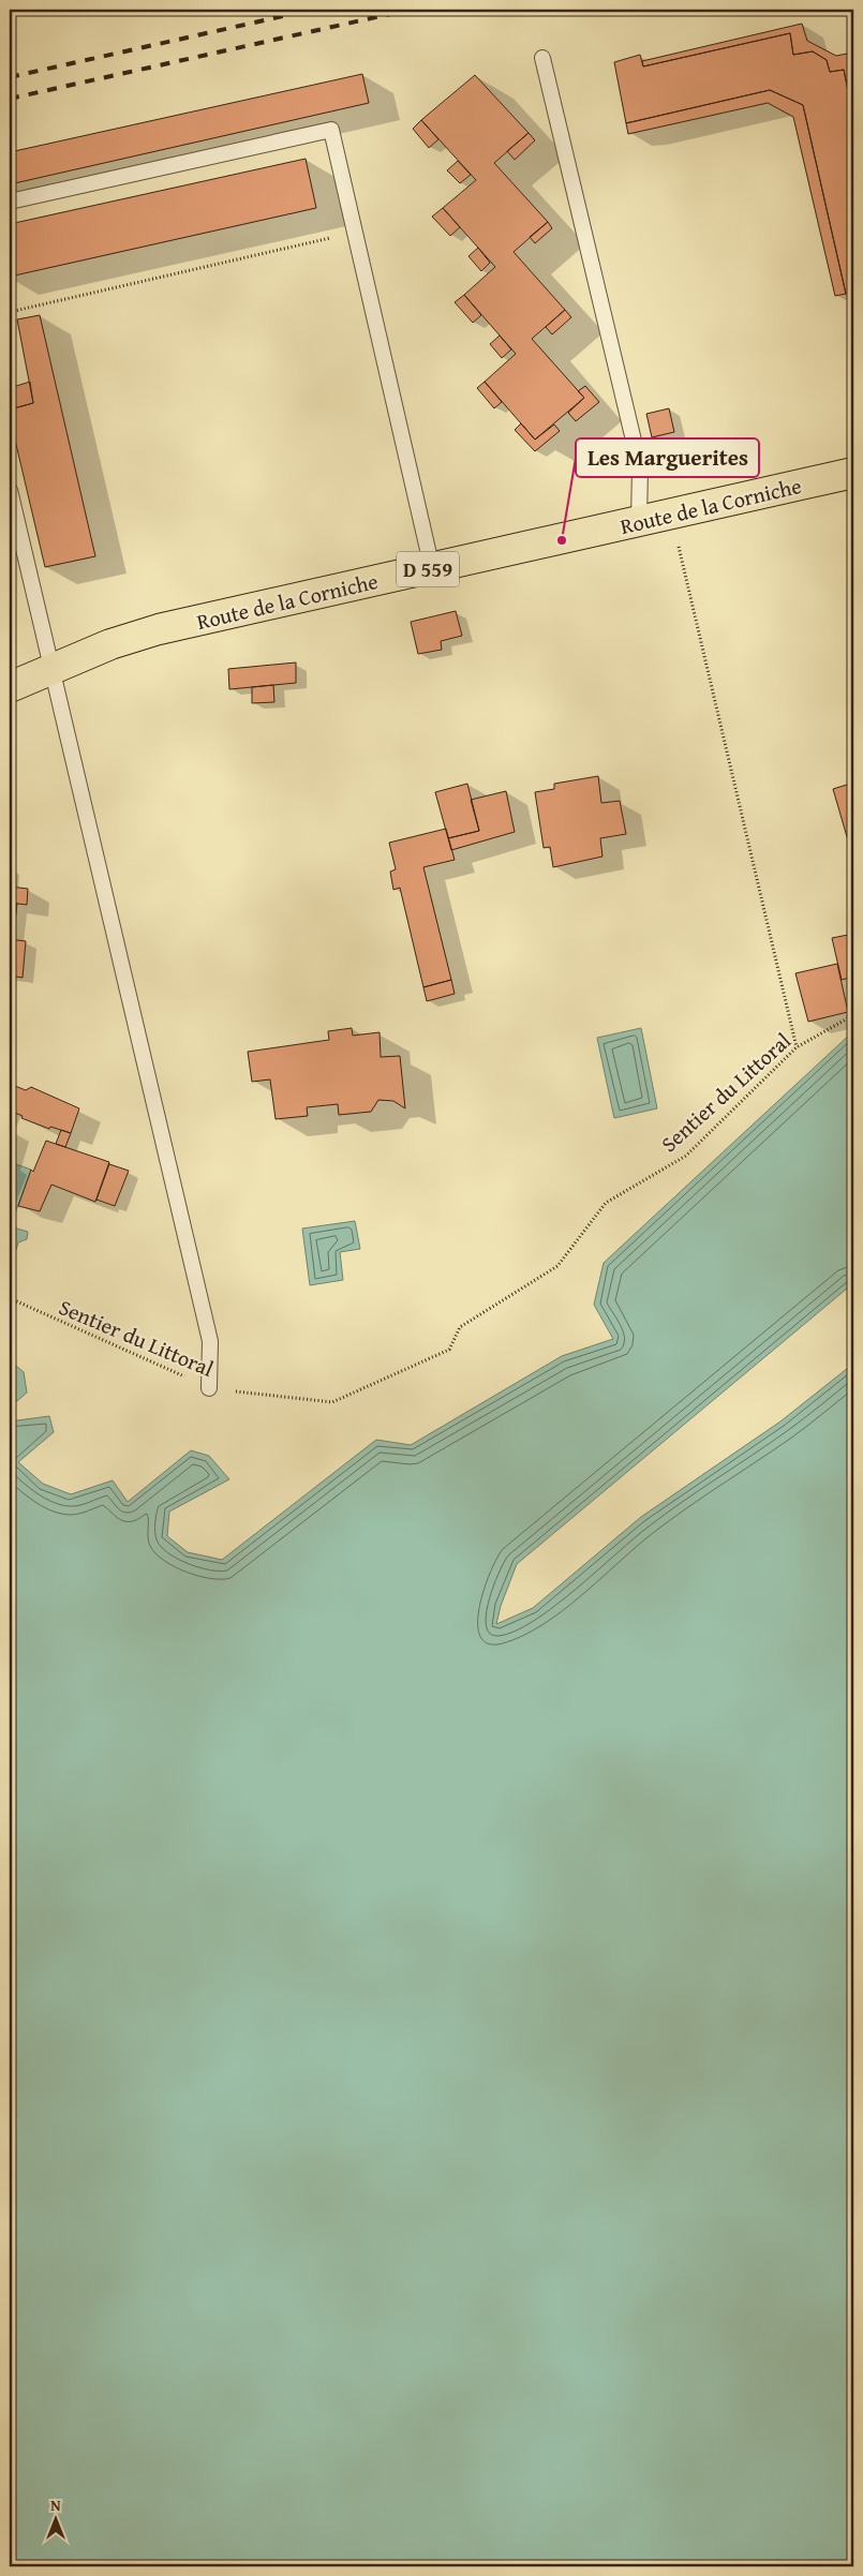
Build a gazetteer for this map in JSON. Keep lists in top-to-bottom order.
{
  "streets": {
    "main road": ["Route de la Corniche", "D 559"],
    "path": ["Sentier du Littoral"]
  },
  "places": ["Les Marguerites"],
  "north": "top"
}
